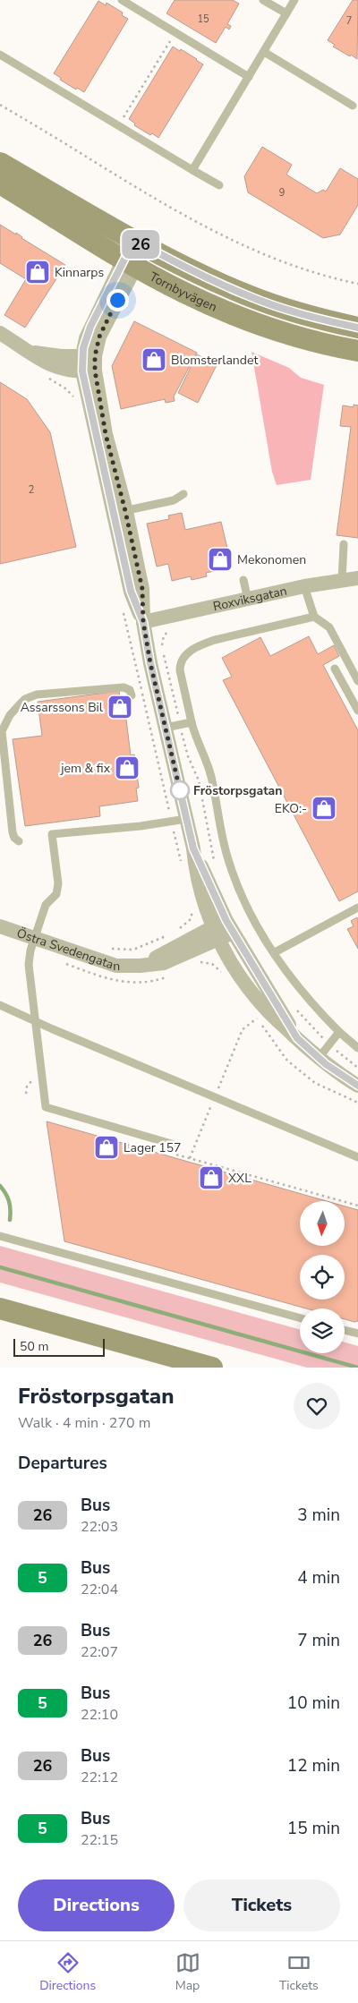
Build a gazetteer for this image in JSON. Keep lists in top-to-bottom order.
{
  "streets": {
    "main road": ["Tornbyvägen"],
    "street": ["Roxviksgatan", "Östra Svedengatan"]
  },
  "places": {
    "shop": [
      "Kinnarps",
      "Blomsterlandet",
      "Mekonomen",
      "Assarssons Bil",
      "jem & fix",
      "EKO:-",
      "Lager 157",
      "XXL"
    ],
    "other": ["Fröstorpsgatan"]
  },
  "lines": ["bus line 26"],
  "house_numbers": [
    "15",
    "7",
    "9",
    "2"
  ],
  "scale_bar": "50 m",
  "north": "bottom",
  "page": {
    "on_map": "26",
    "scale": "50 m",
    "heading": [
      ["Fröstorpsgatan", "Walk · 4 min · 270 m"],
      "Departures"
    ],
    "list": [
      {
        "mark": "26",
        "name": "Bus",
        "note": "22:03",
        "value": "3 min"
      },
      {
        "mark": "5",
        "name": "Bus",
        "note": "22:04",
        "value": "4 min"
      },
      {
        "mark": "26",
        "name": "Bus",
        "note": "22:07",
        "value": "7 min"
      },
      {
        "mark": "5",
        "name": "Bus",
        "note": "22:10",
        "value": "10 min"
      },
      {
        "mark": "26",
        "name": "Bus",
        "note": "22:12",
        "value": "12 min"
      },
      {
        "mark": "5",
        "name": "Bus",
        "note": "22:15",
        "value": "15 min"
      }
    ],
    "buttons": ["Directions", "Tickets"],
    "tabs": ["Directions", "Map", "Tickets"]
  }
}
